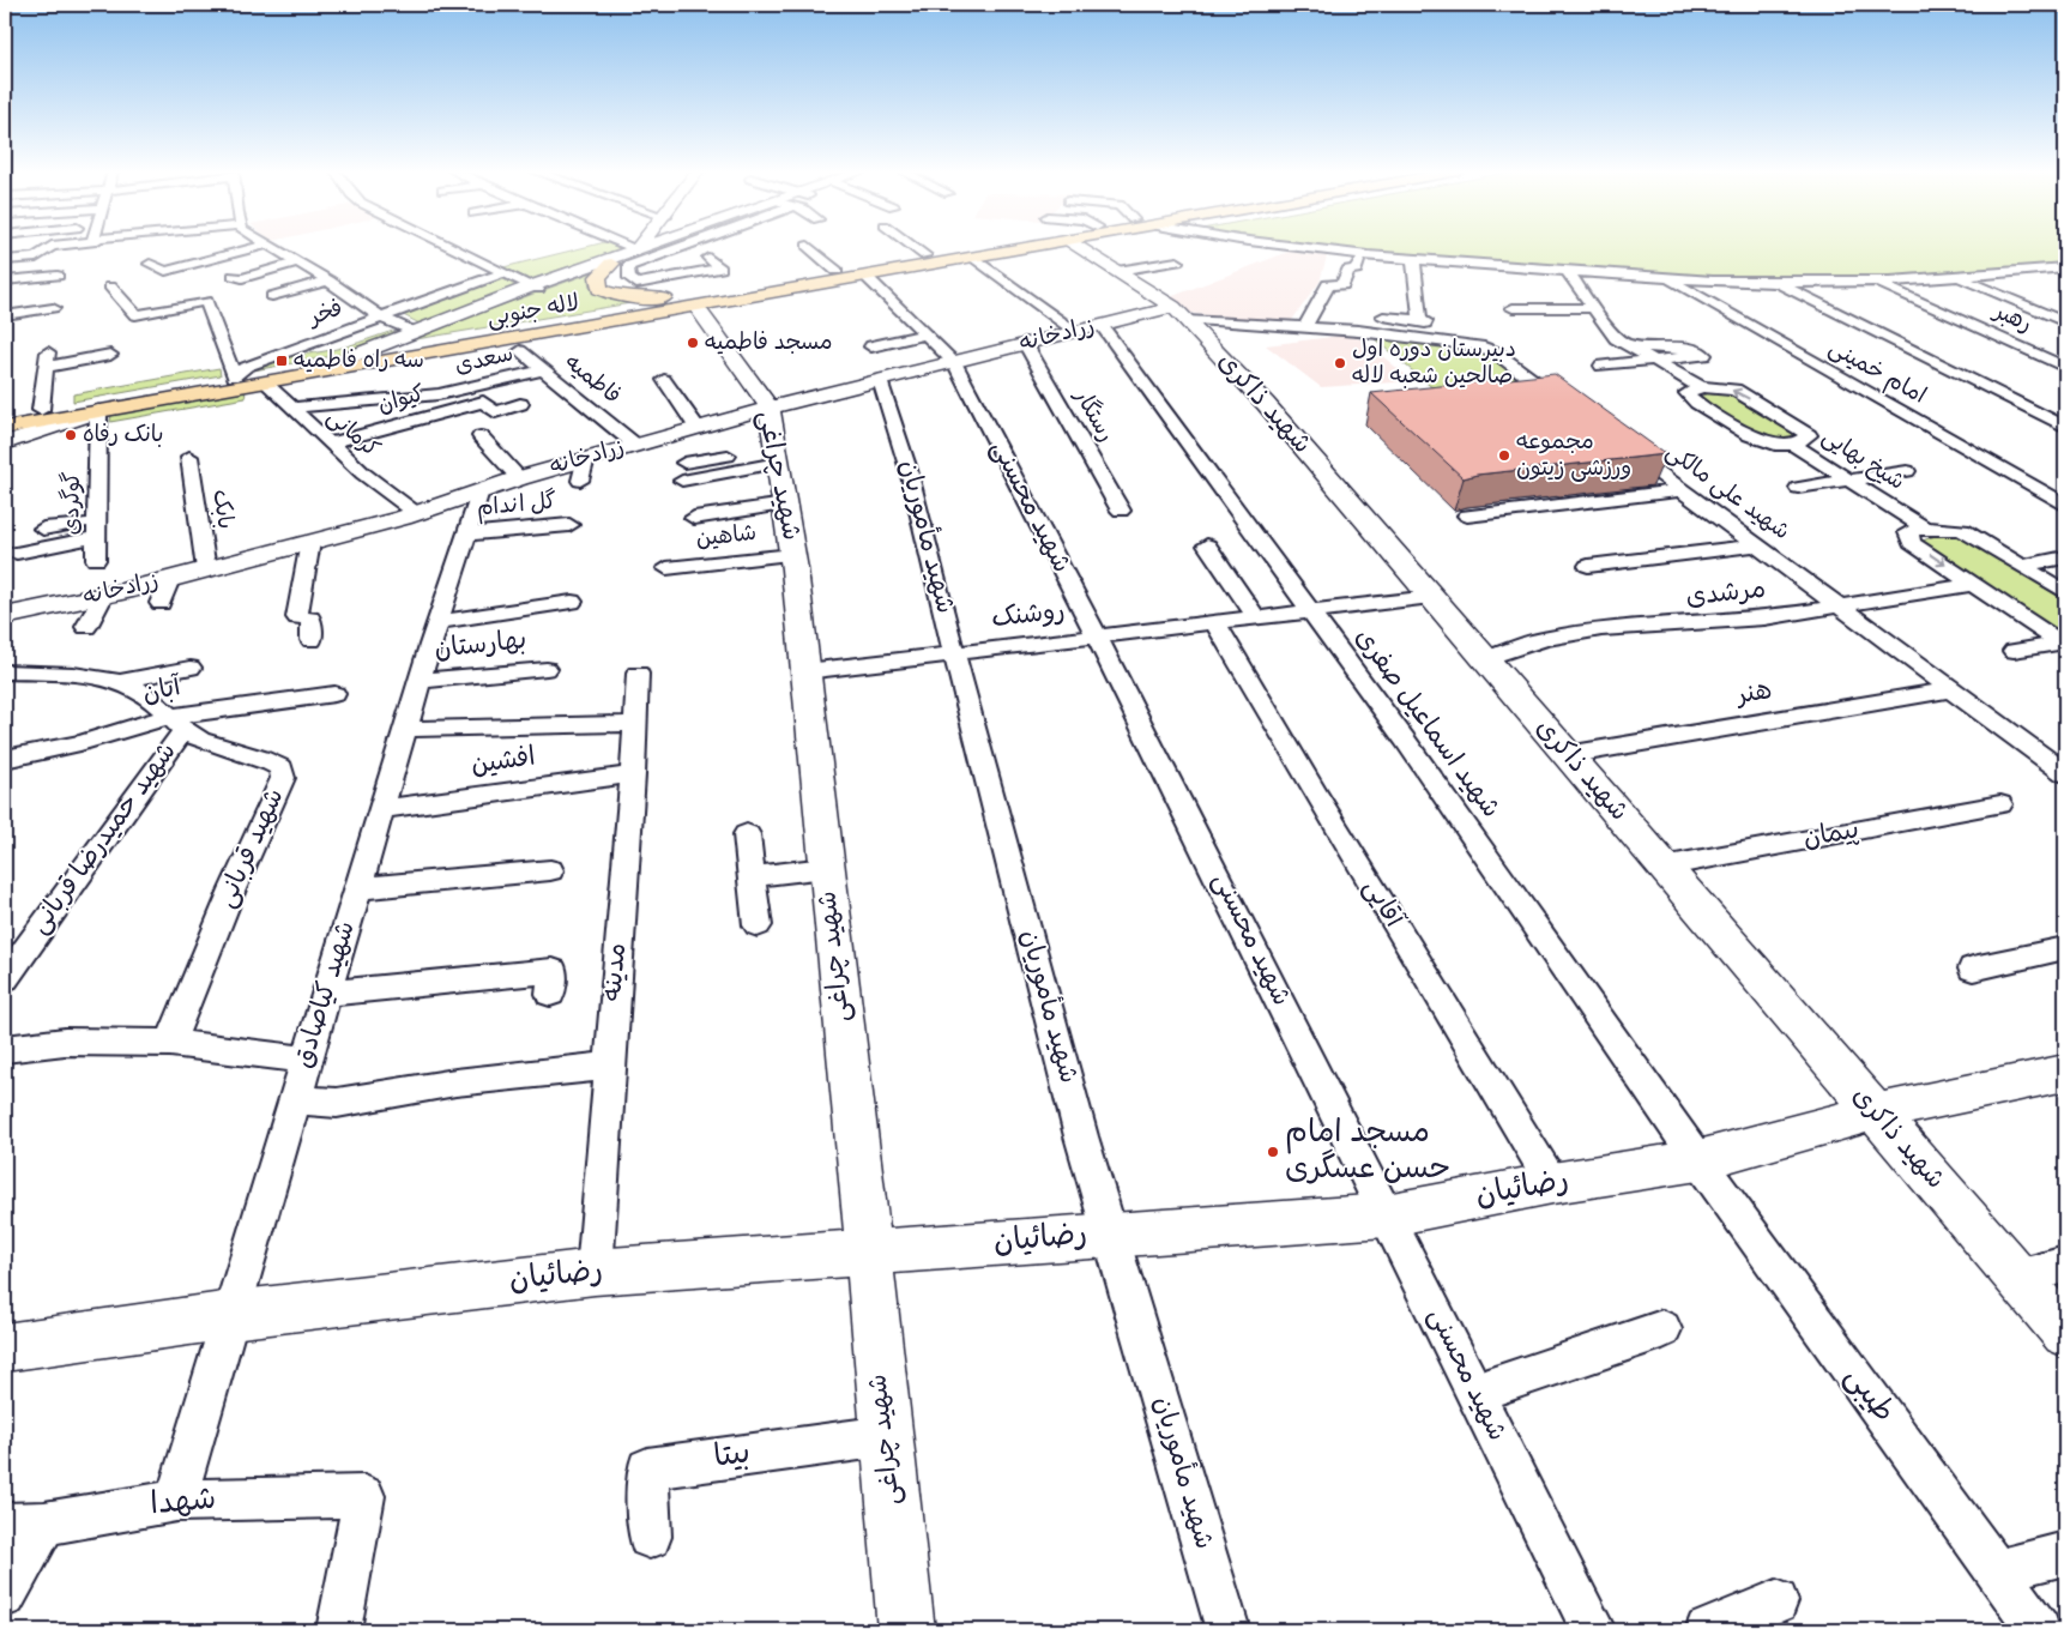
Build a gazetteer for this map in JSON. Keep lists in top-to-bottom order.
{
  "streets": {
    "main road": ["لاله جنوبی"],
    "street": [
      "فخر",
      "رهبر",
      "زرادخانه",
      "سعدی",
      "امام خمینی",
      "فاطمیه",
      "کیوان",
      "شهید ذاکری",
      "رستگار",
      "کرمانی",
      "شیخ بهایی",
      "شهید چراغی",
      "شهید علی مالکی",
      "گوگردی",
      "گل اندام",
      "شهید محسنی",
      "بابک",
      "شاهین",
      "شهید مأموریان",
      "مرشدی",
      "روشنک",
      "بهارستان",
      "آبان",
      "هنر",
      "شهید اسماعیل صفری",
      "افشین",
      "پیمان",
      "شهید حمیدرضا قربانی",
      "شهید قربانی",
      "آقایی",
      "مدینه",
      "شهید کیاصادق",
      "رضائیان",
      "طیبی",
      "بیتا",
      "شهدا"
    ]
  },
  "crossings": [
    ["لاله جنوبی", "فخر"],
    ["لاله جنوبی", "کرمانی"],
    ["لاله جنوبی", "شهید چراغی"],
    ["لاله جنوبی", "گوگردی"],
    ["لاله جنوبی", "شهید محسنی"],
    ["زرادخانه", "فاطمیه"],
    ["زرادخانه", "شهید ذاکری"],
    ["زرادخانه", "رستگار"],
    ["زرادخانه", "کرمانی"],
    ["زرادخانه", "شهید چراغی"],
    ["زرادخانه", "شهید محسنی"],
    ["زرادخانه", "بابک"],
    ["زرادخانه", "شهید مأموریان"],
    ["زرادخانه", "شهید اسماعیل صفری"],
    ["زرادخانه", "شهید کیاصادق"],
    ["سعدی", "فاطمیه"],
    ["سعدی", "کرمانی"],
    ["کیوان", "کرمانی"],
    ["شهید ذاکری", "مرشدی"],
    ["شهید ذاکری", "روشنک"],
    ["شهید ذاکری", "هنر"],
    ["شهید ذاکری", "پیمان"],
    ["شهید ذاکری", "رضائیان"],
    ["شهید چراغی", "شاهین"],
    ["شهید چراغی", "روشنک"],
    ["شهید چراغی", "رضائیان"],
    ["شهید چراغی", "بیتا"],
    ["شهید علی مالکی", "مرشدی"],
    ["شهید علی مالکی", "هنر"],
    ["گل اندام", "شهید کیاصادق"],
    ["شهید محسنی", "روشنک"],
    ["شهید محسنی", "رضائیان"],
    ["شهید مأموریان", "روشنک"],
    ["شهید مأموریان", "رضائیان"],
    ["روشنک", "شهید اسماعیل صفری"],
    ["روشنک", "آقایی"],
    ["بهارستان", "شهید کیاصادق"],
    ["آبان", "شهید حمیدرضا قربانی"],
    ["آبان", "شهید قربانی"],
    ["شهید اسماعیل صفری", "رضائیان"],
    ["شهید اسماعیل صفری", "طیبی"],
    ["افشین", "مدینه"],
    ["افشین", "شهید کیاصادق"],
    ["شهید حمیدرضا قربانی", "شهید قربانی"],
    ["آقایی", "رضائیان"],
    ["مدینه", "رضائیان"],
    ["شهید کیاصادق", "رضائیان"],
    ["شهید کیاصادق", "شهدا"],
    ["رضائیان", "طیبی"]
  ],
  "places": {
    "other": [
      "مسجد فاطمیه",
      "دبیرستان دوره اول صالحین شعبه لاله",
      "بانک رفاه",
      "مجموعه ورزشی زیتون",
      "مسجد امام حسن عسگری"
    ],
    "transit": ["سه راه فاطمیه"]
  }
}
